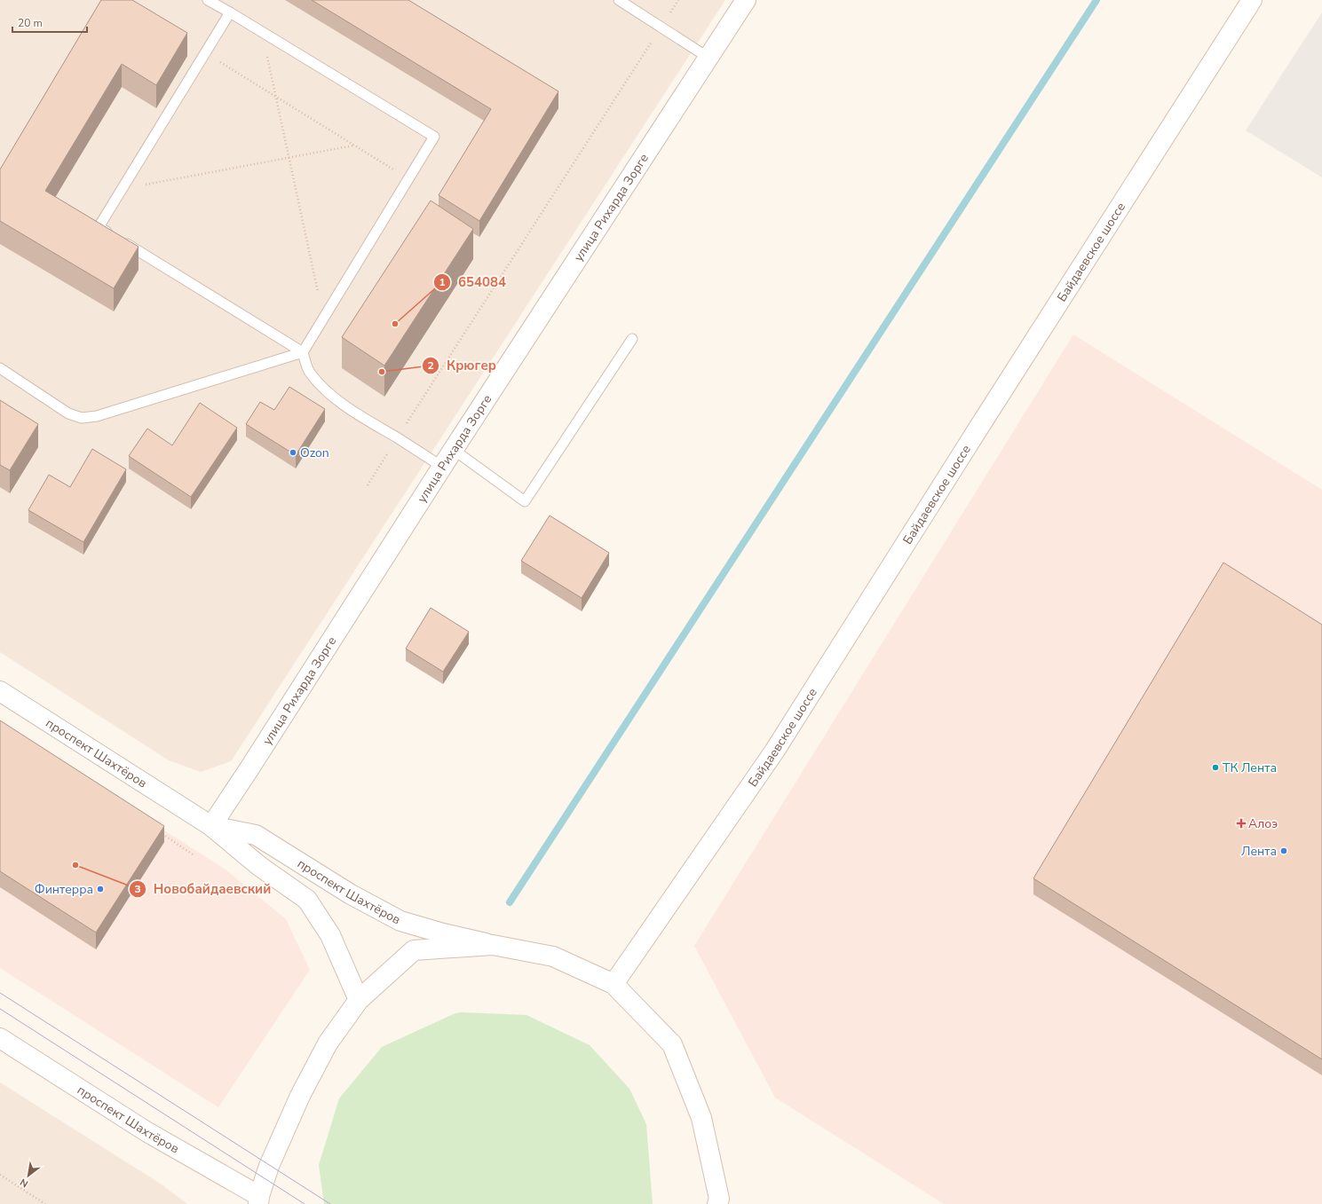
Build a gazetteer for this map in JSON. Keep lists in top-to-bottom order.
{
  "streets": {
    "main road": ["улица Рихарда Зорге", "Байдаевское шоссе", "проспект Шахтёров"]
  },
  "crossings": [
    ["улица Рихарда Зорге", "проспект Шахтёров"]
  ],
  "places": {
    "other": [
      "654084",
      "Крюгер",
      "Ozon",
      "ТК Лента",
      "Лента",
      "Новобайдаевский",
      "Финтерра"
    ],
    "health": ["Алоэ"]
  },
  "scale_bar": "20 m",
  "north": "bottom left"
}
